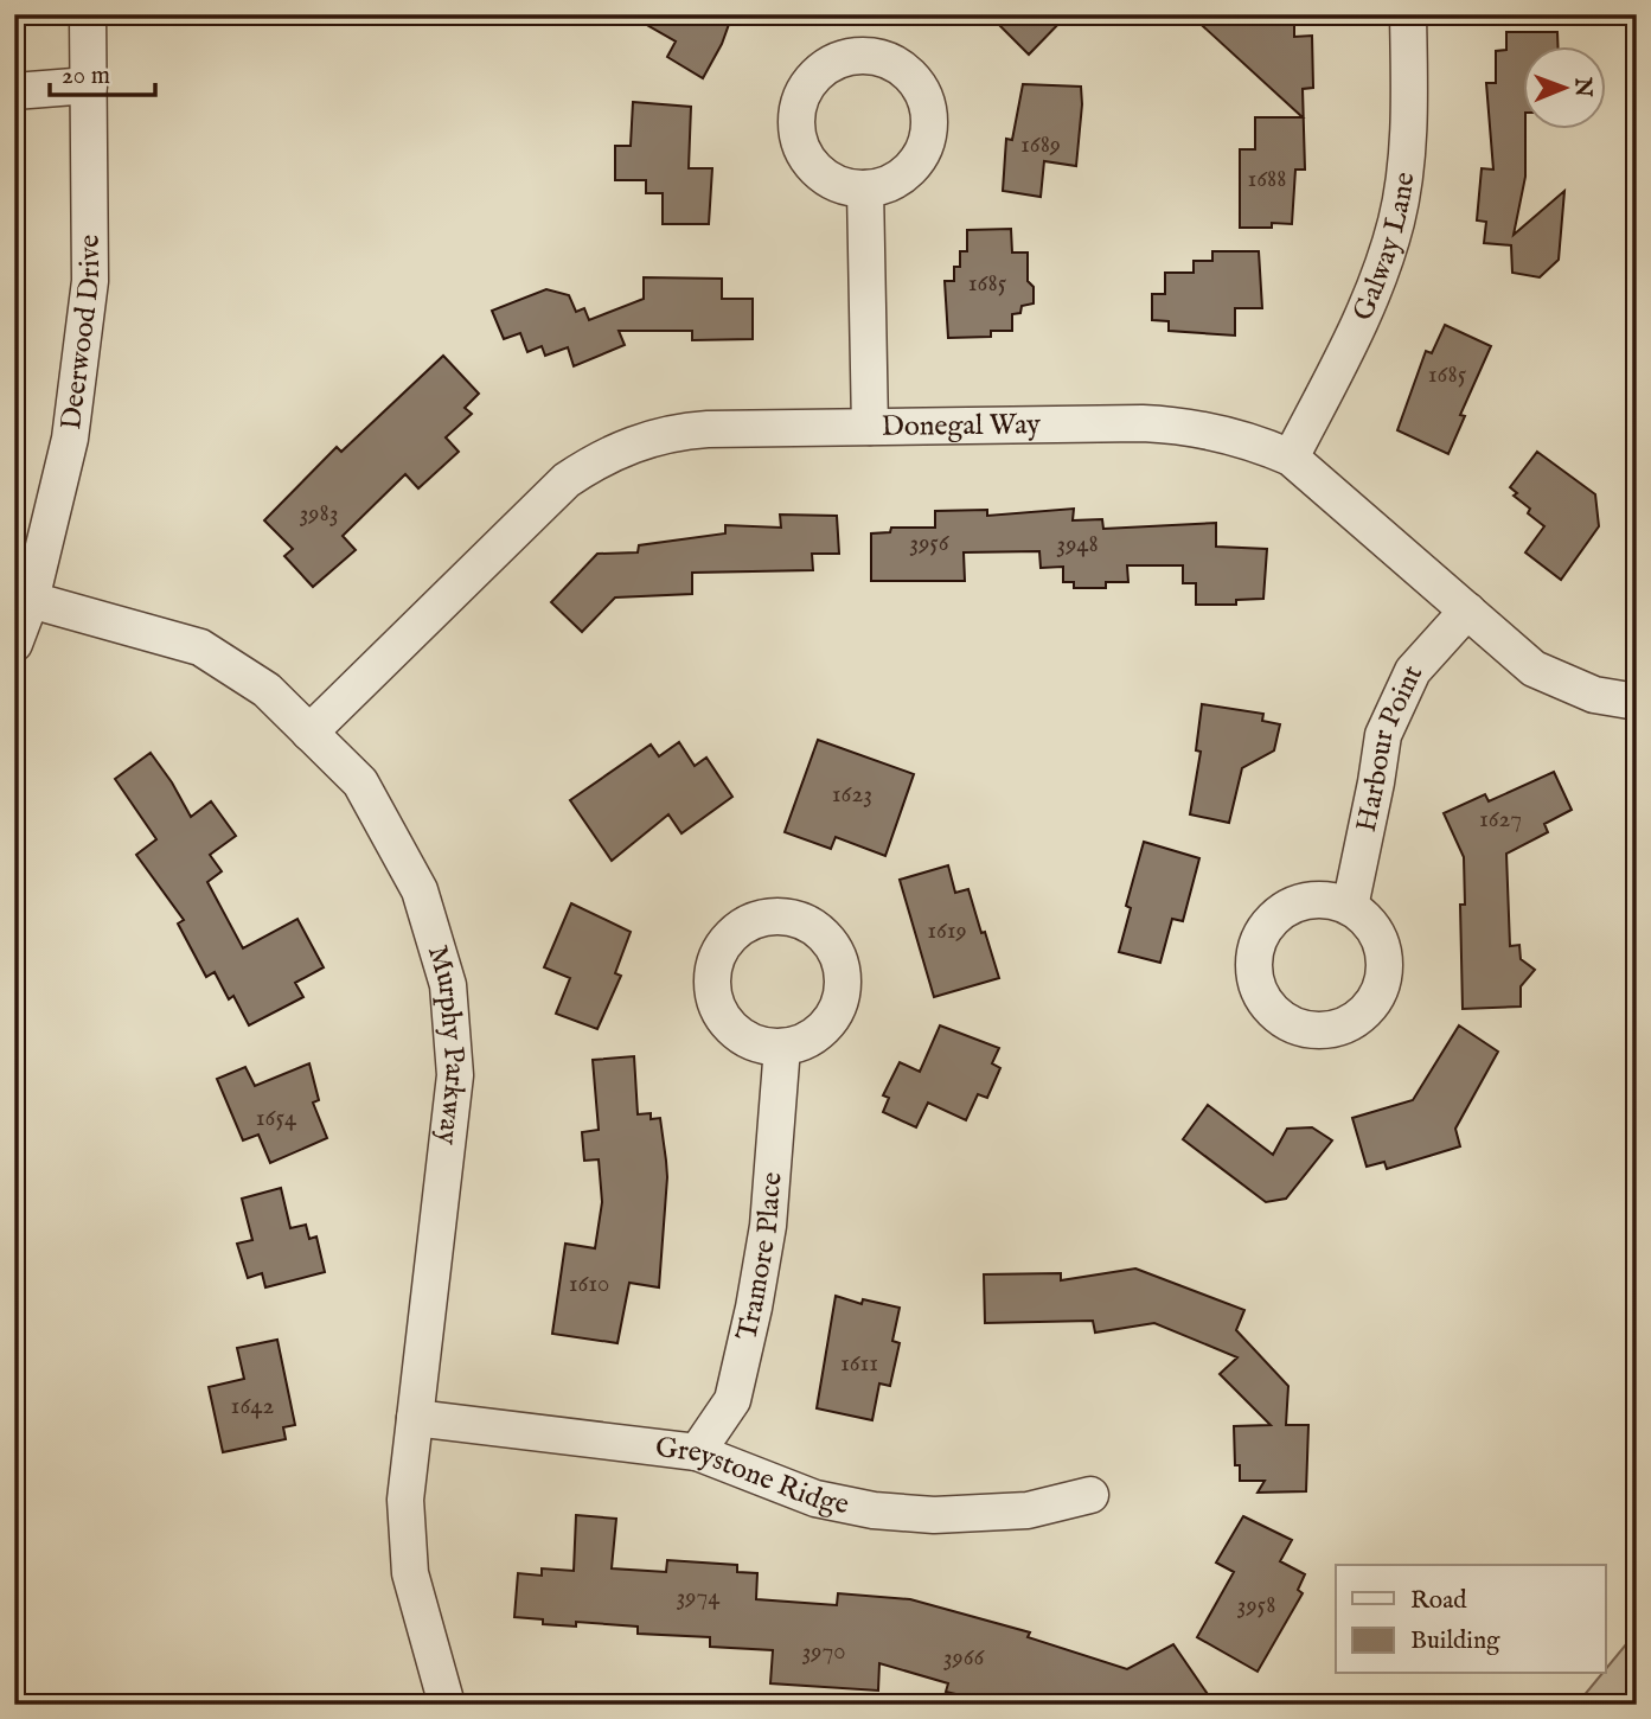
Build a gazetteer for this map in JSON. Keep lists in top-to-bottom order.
{
  "streets": {
    "street": [
      "Galway Lane",
      "Deerwood Drive",
      "Donegal Way",
      "Harbour Point",
      "Murphy Parkway",
      "Tramore Place",
      "Greystone Ridge"
    ]
  },
  "crossings": [
    ["Galway Lane", "Donegal Way"],
    ["Deerwood Drive", "Murphy Parkway"],
    ["Donegal Way", "Harbour Point"],
    ["Donegal Way", "Murphy Parkway"],
    ["Murphy Parkway", "Greystone Ridge"],
    ["Tramore Place", "Greystone Ridge"]
  ],
  "house_numbers": [
    "1689",
    "1688",
    "1685",
    "1685",
    "3983",
    "3956",
    "3948",
    "1623",
    "1627",
    "1619",
    "1654",
    "1610",
    "1611",
    "1642",
    "3974",
    "3958",
    "3970",
    "3966"
  ],
  "legend": ["Road", "Building"],
  "scale_bar": "20 m",
  "north": "right"
}
